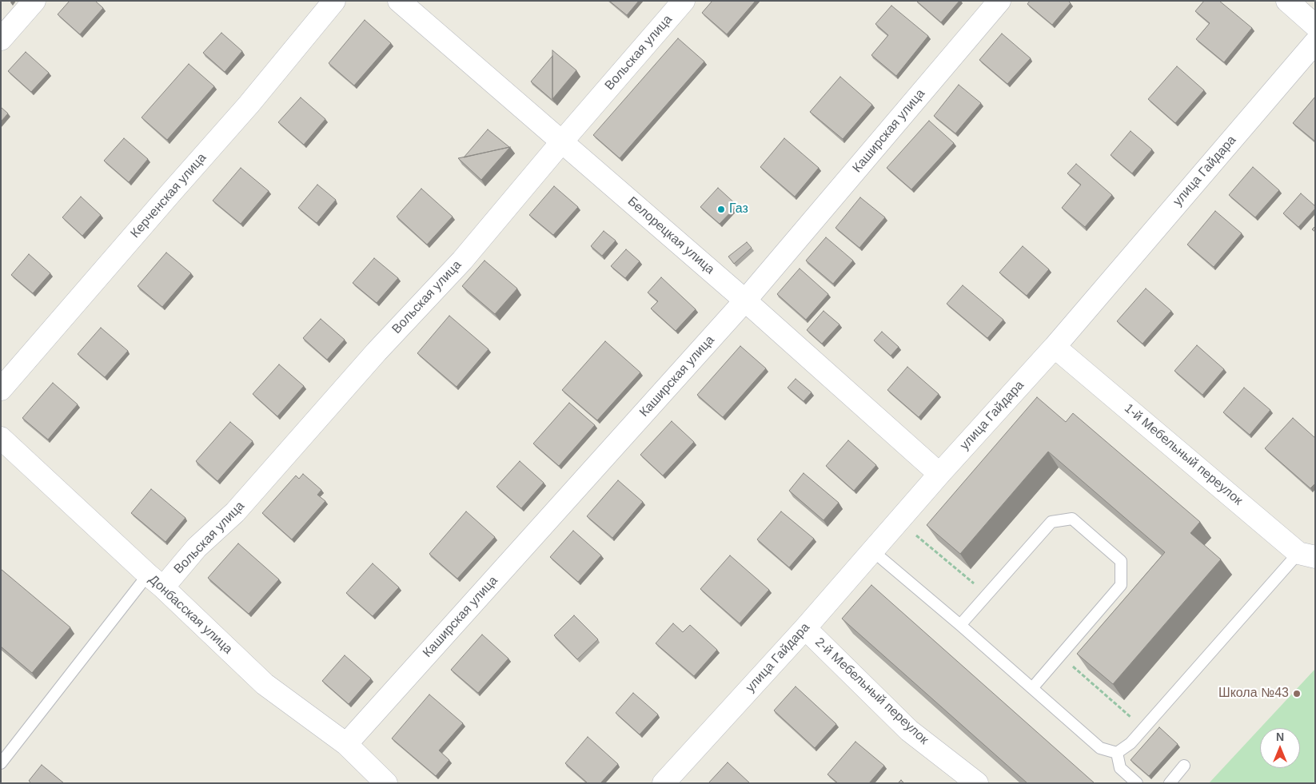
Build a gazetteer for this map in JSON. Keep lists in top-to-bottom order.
{
  "streets": {
    "street": [
      "Вольская улица",
      "Каширская улица",
      "улица Гайдара",
      "Керченская улица",
      "Белорецкая улица",
      "1-й Мебельный переулок",
      "Донбасская улица",
      "2-й Мебельный переулок"
    ]
  },
  "crossings": [
    ["Вольская улица", "Белорецкая улица"],
    ["Вольская улица", "Донбасская улица"],
    ["Каширская улица", "Белорецкая улица"],
    ["Каширская улица", "Донбасская улица"],
    ["улица Гайдара", "Белорецкая улица"],
    ["улица Гайдара", "1-й Мебельный переулок"],
    ["улица Гайдара", "2-й Мебельный переулок"]
  ],
  "places": ["Газ", "Школа №43"],
  "north": "top"
}
